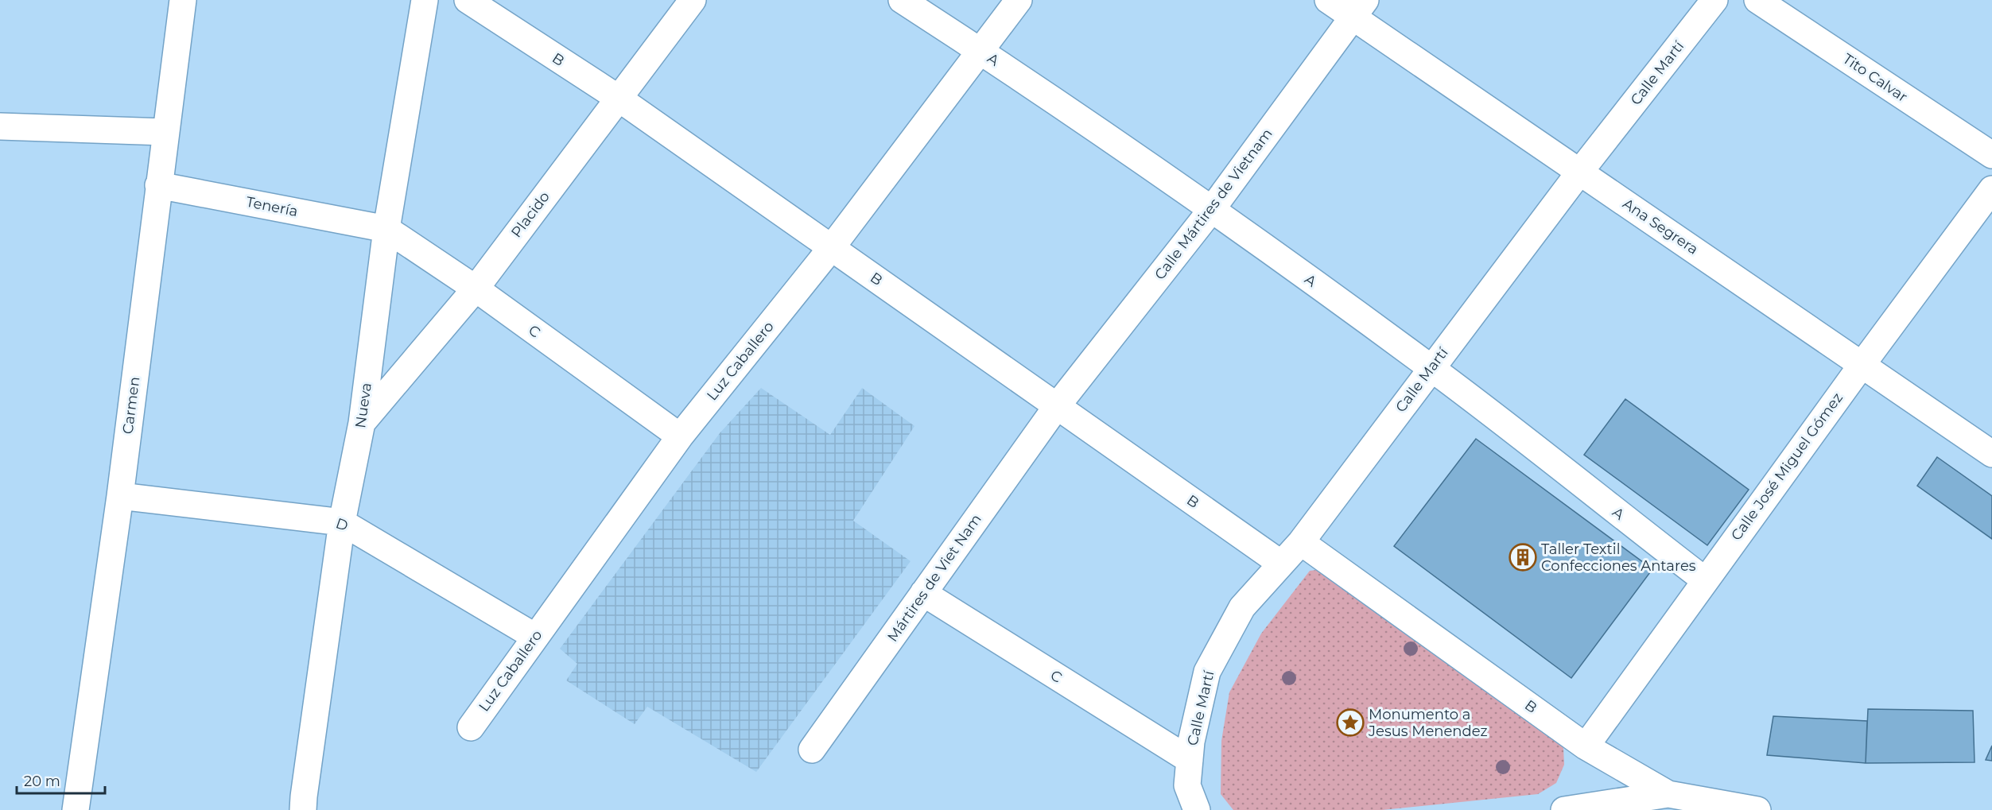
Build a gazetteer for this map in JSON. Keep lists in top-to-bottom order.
{
  "streets": {
    "street": [
      "B",
      "A",
      "Calle Martí",
      "Tito Calvar",
      "Calle Mártires de Vietnam",
      "Tenería",
      "Placido",
      "Ana Segrera",
      "C",
      "Luz Caballero",
      "Carmen",
      "Nueva",
      "Calle José Miguel Gómez",
      "D",
      "Mártires de Viet Nam"
    ]
  },
  "crossings": [
    ["B", "Calle Martí"],
    ["B", "Calle Mártires de Vietnam"],
    ["B", "Placido"],
    ["B", "Luz Caballero"],
    ["B", "Calle José Miguel Gómez"],
    ["B", "Mártires de Viet Nam"],
    ["A", "Calle Martí"],
    ["A", "Calle Mártires de Vietnam"],
    ["A", "Luz Caballero"],
    ["A", "Calle José Miguel Gómez"],
    ["Calle Martí", "Ana Segrera"],
    ["Calle Martí", "C"],
    ["Calle Mártires de Vietnam", "Ana Segrera"],
    ["Calle Mártires de Vietnam", "Mártires de Viet Nam"],
    ["Tenería", "C"],
    ["Tenería", "Carmen"],
    ["Tenería", "Nueva"],
    ["Placido", "C"],
    ["Placido", "Nueva"],
    ["Ana Segrera", "Calle José Miguel Gómez"],
    ["C", "Luz Caballero"],
    ["C", "Nueva"],
    ["C", "Mártires de Viet Nam"],
    ["Luz Caballero", "D"],
    ["Carmen", "D"],
    ["Nueva", "D"]
  ],
  "places": {
    "building": ["Taller Textil Confecciones Antares"],
    "place": ["Monumento a Jesus Menendez"]
  },
  "scale_bar": "20 m"
}
